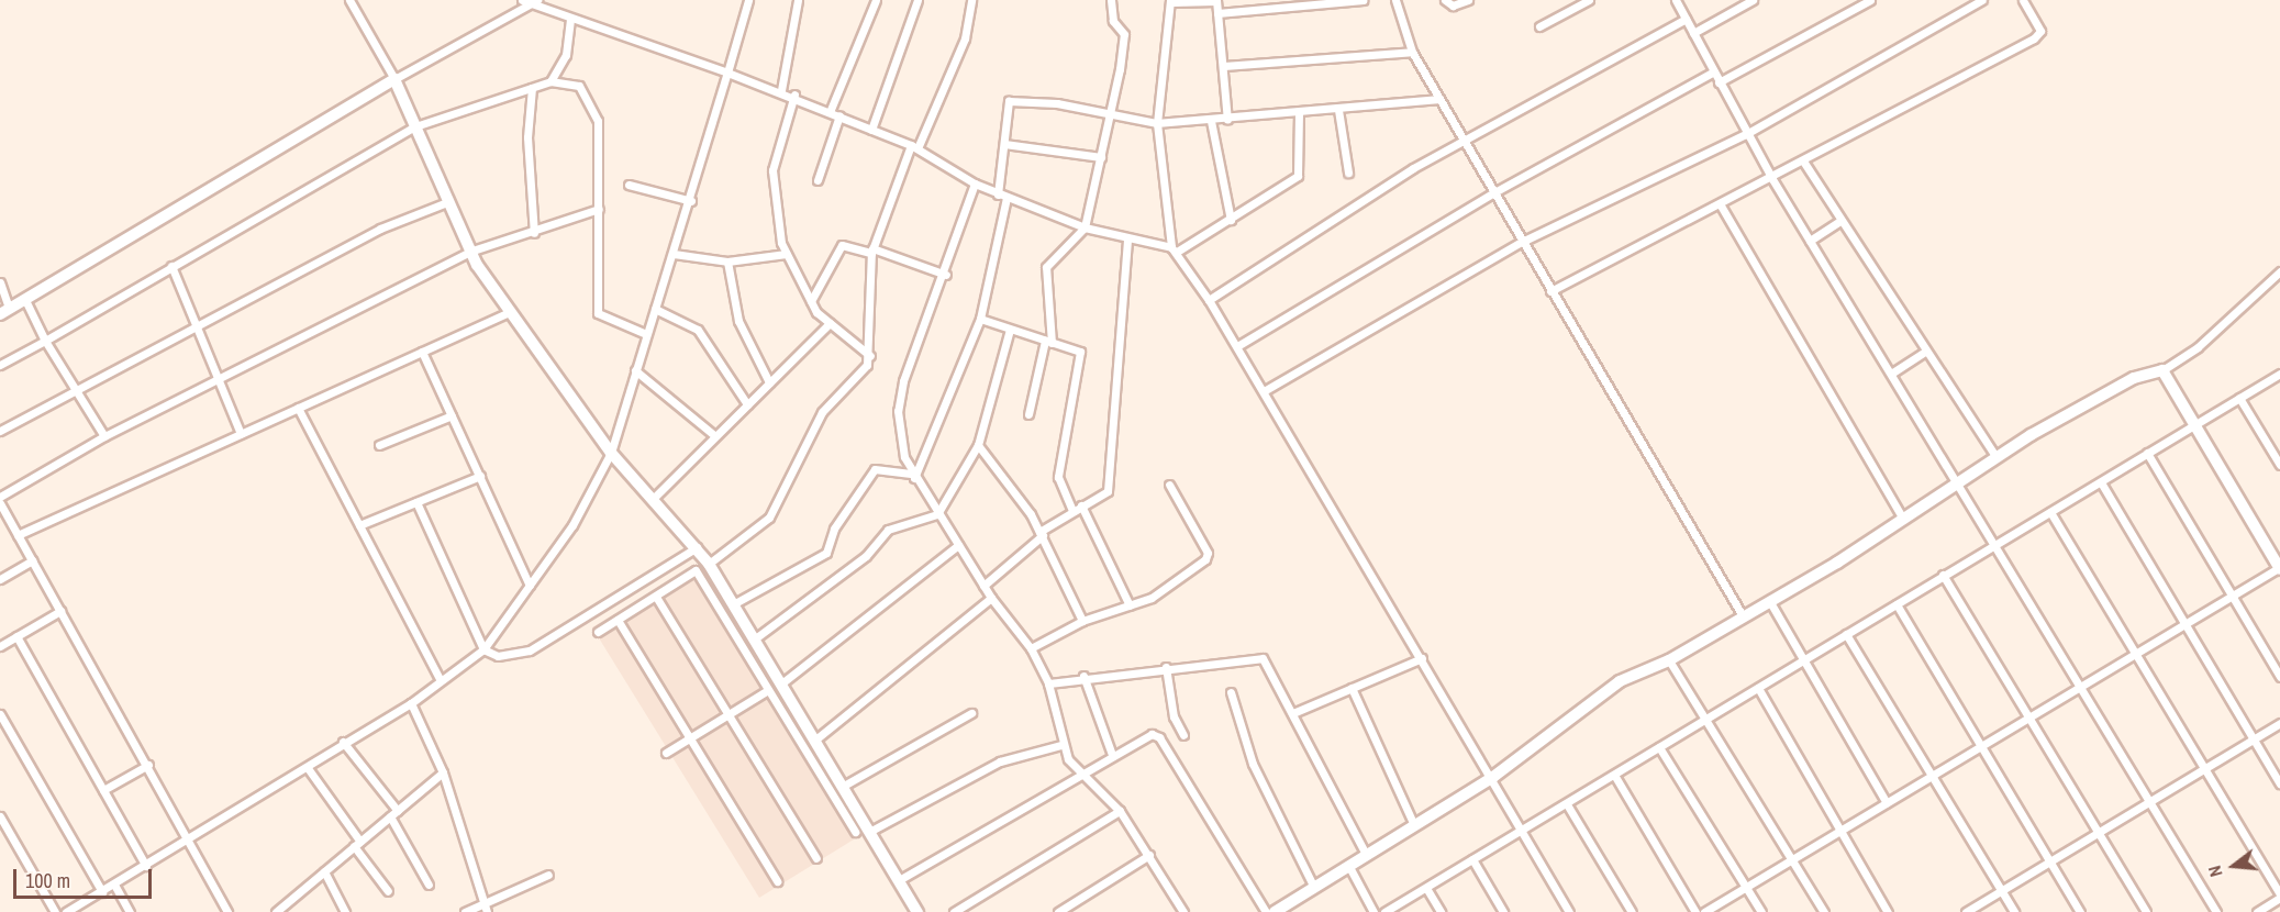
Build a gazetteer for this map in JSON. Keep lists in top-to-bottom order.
{
  "scale_bar": "100 m",
  "north": "left"
}
